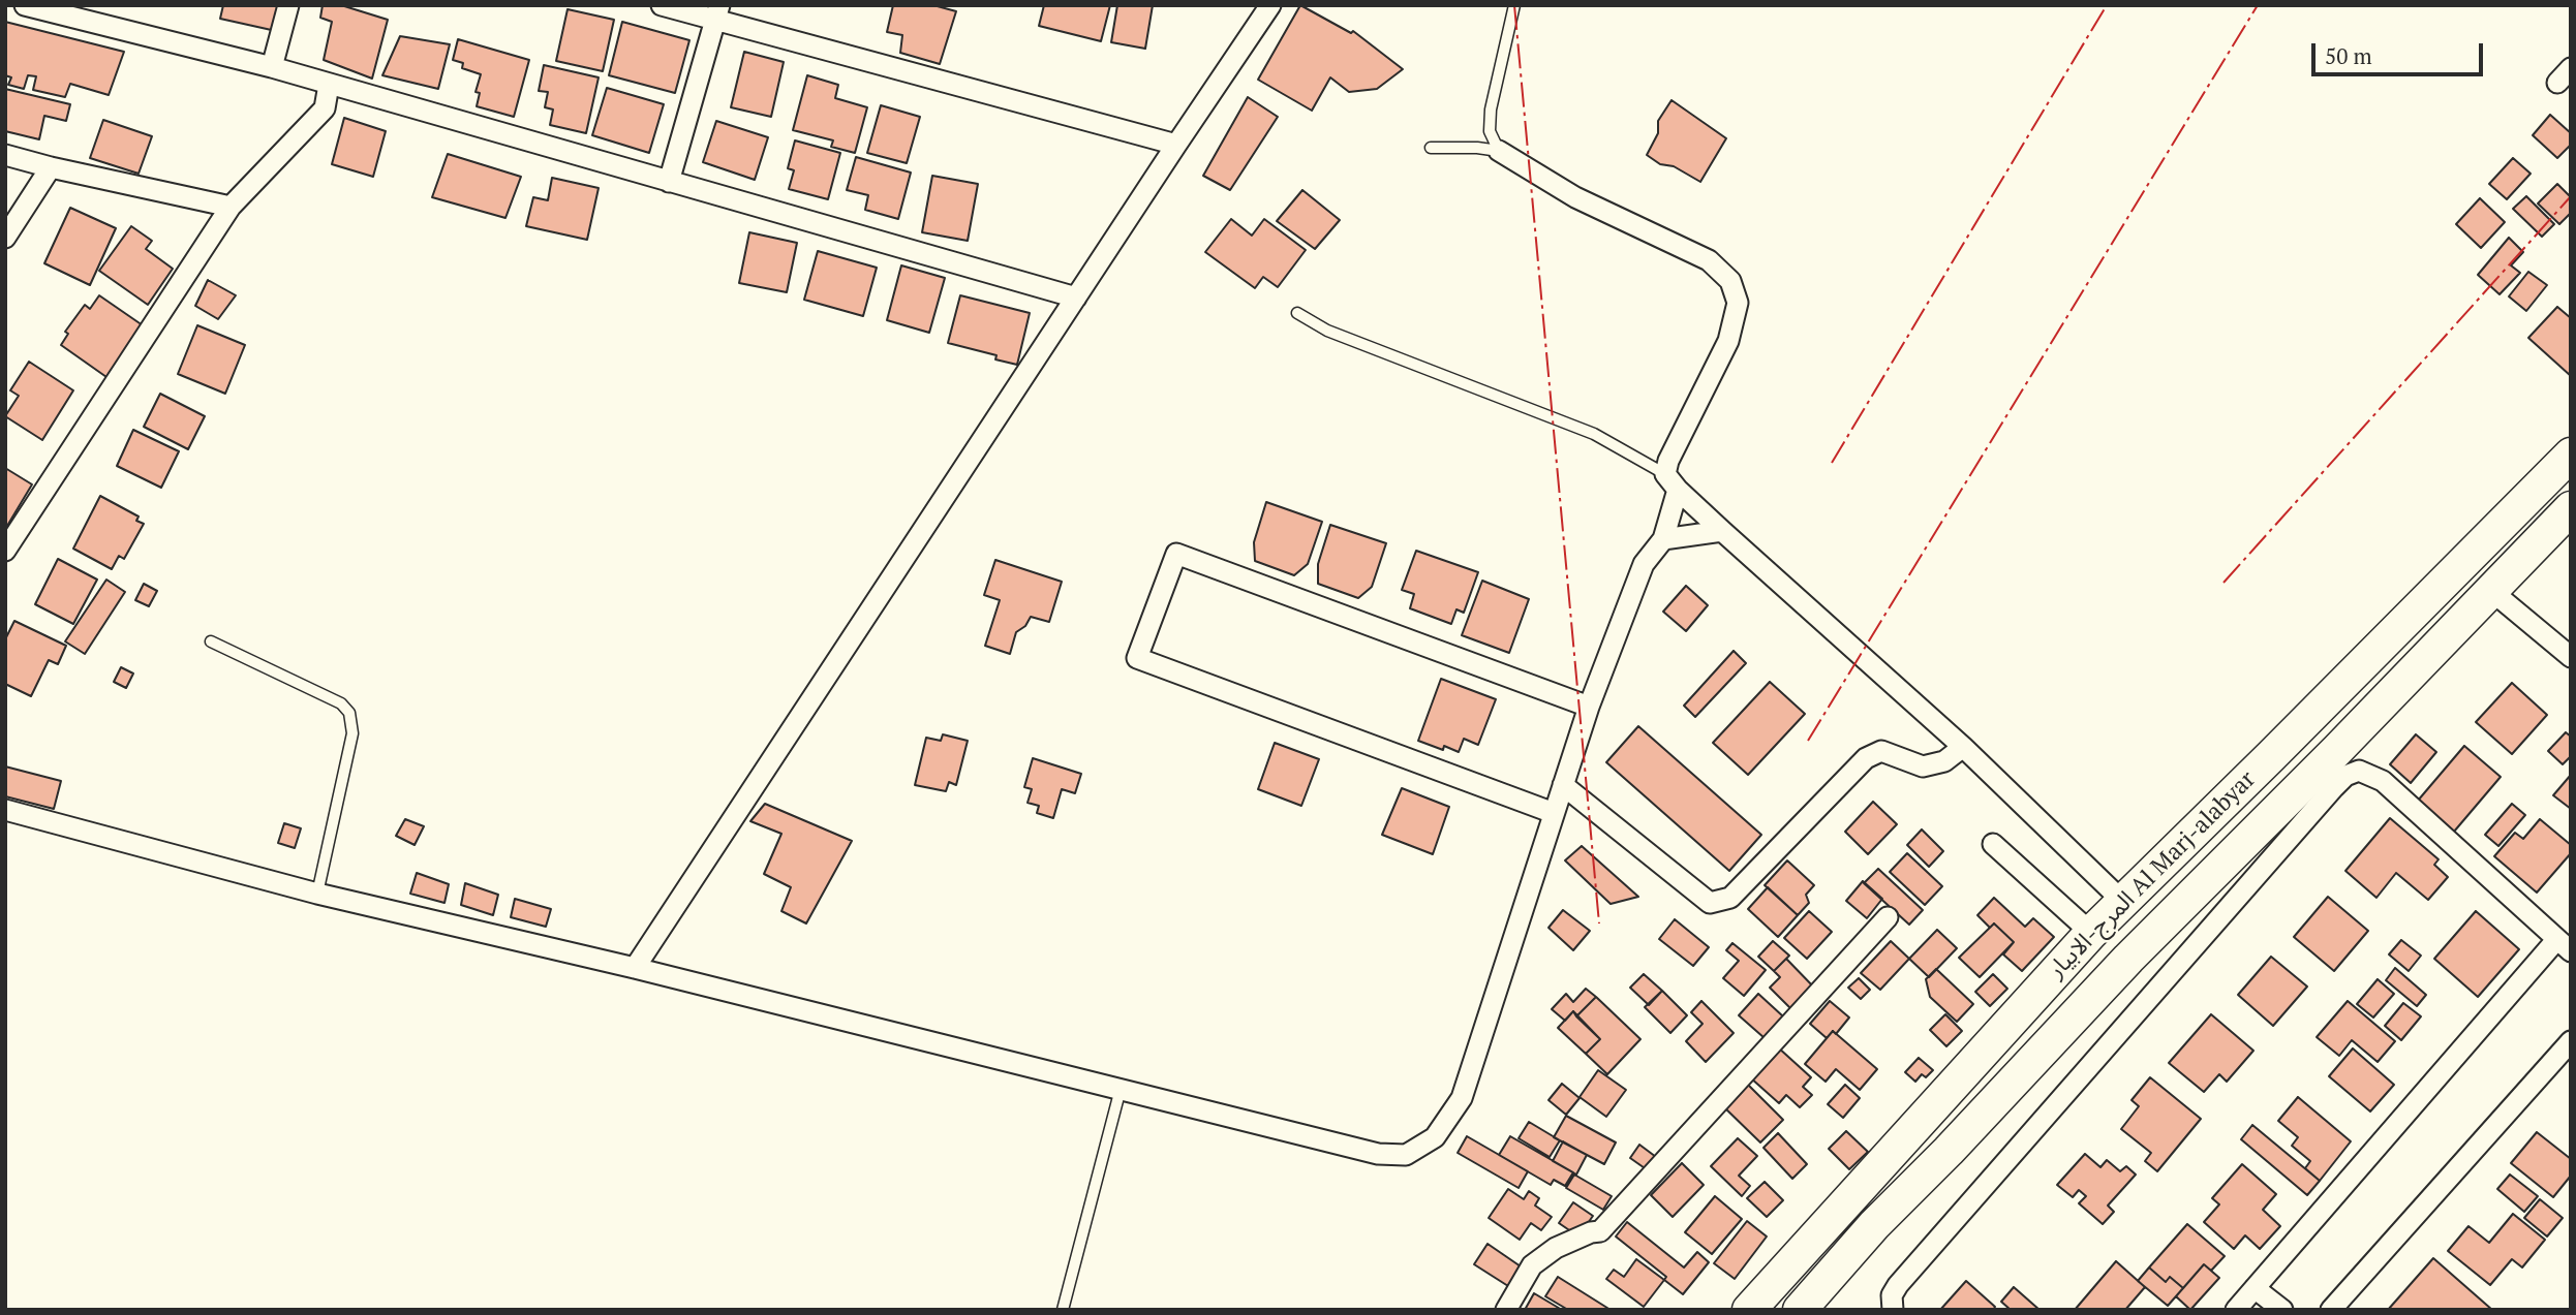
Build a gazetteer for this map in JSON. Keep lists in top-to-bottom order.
{
  "streets": {
    "main road": ["المرج-الابيار Al Marj-alabyar"]
  },
  "scale_bar": "50 m"
}
